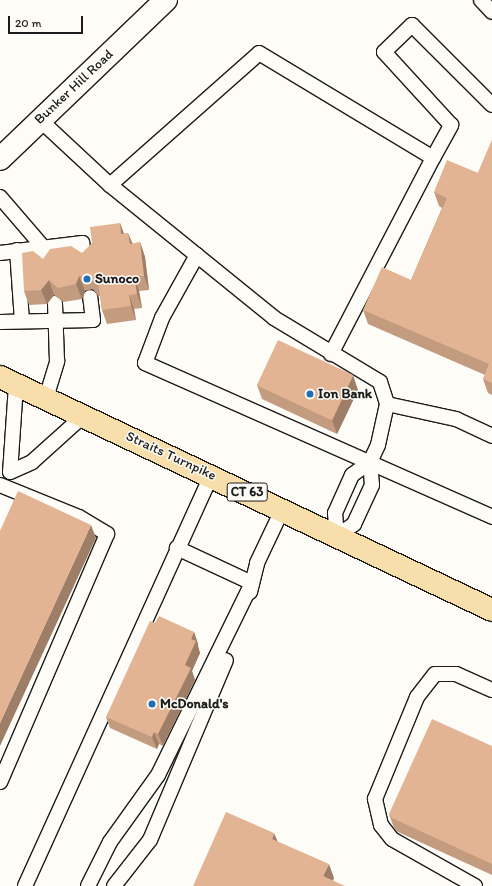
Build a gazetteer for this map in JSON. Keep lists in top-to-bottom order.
{
  "streets": {
    "main road": ["Bunker Hill Road", "Straits Turnpike", "CT 63"]
  },
  "places": ["Sunoco", "Ion Bank", "McDonald's"],
  "scale_bar": "20 m"
}
